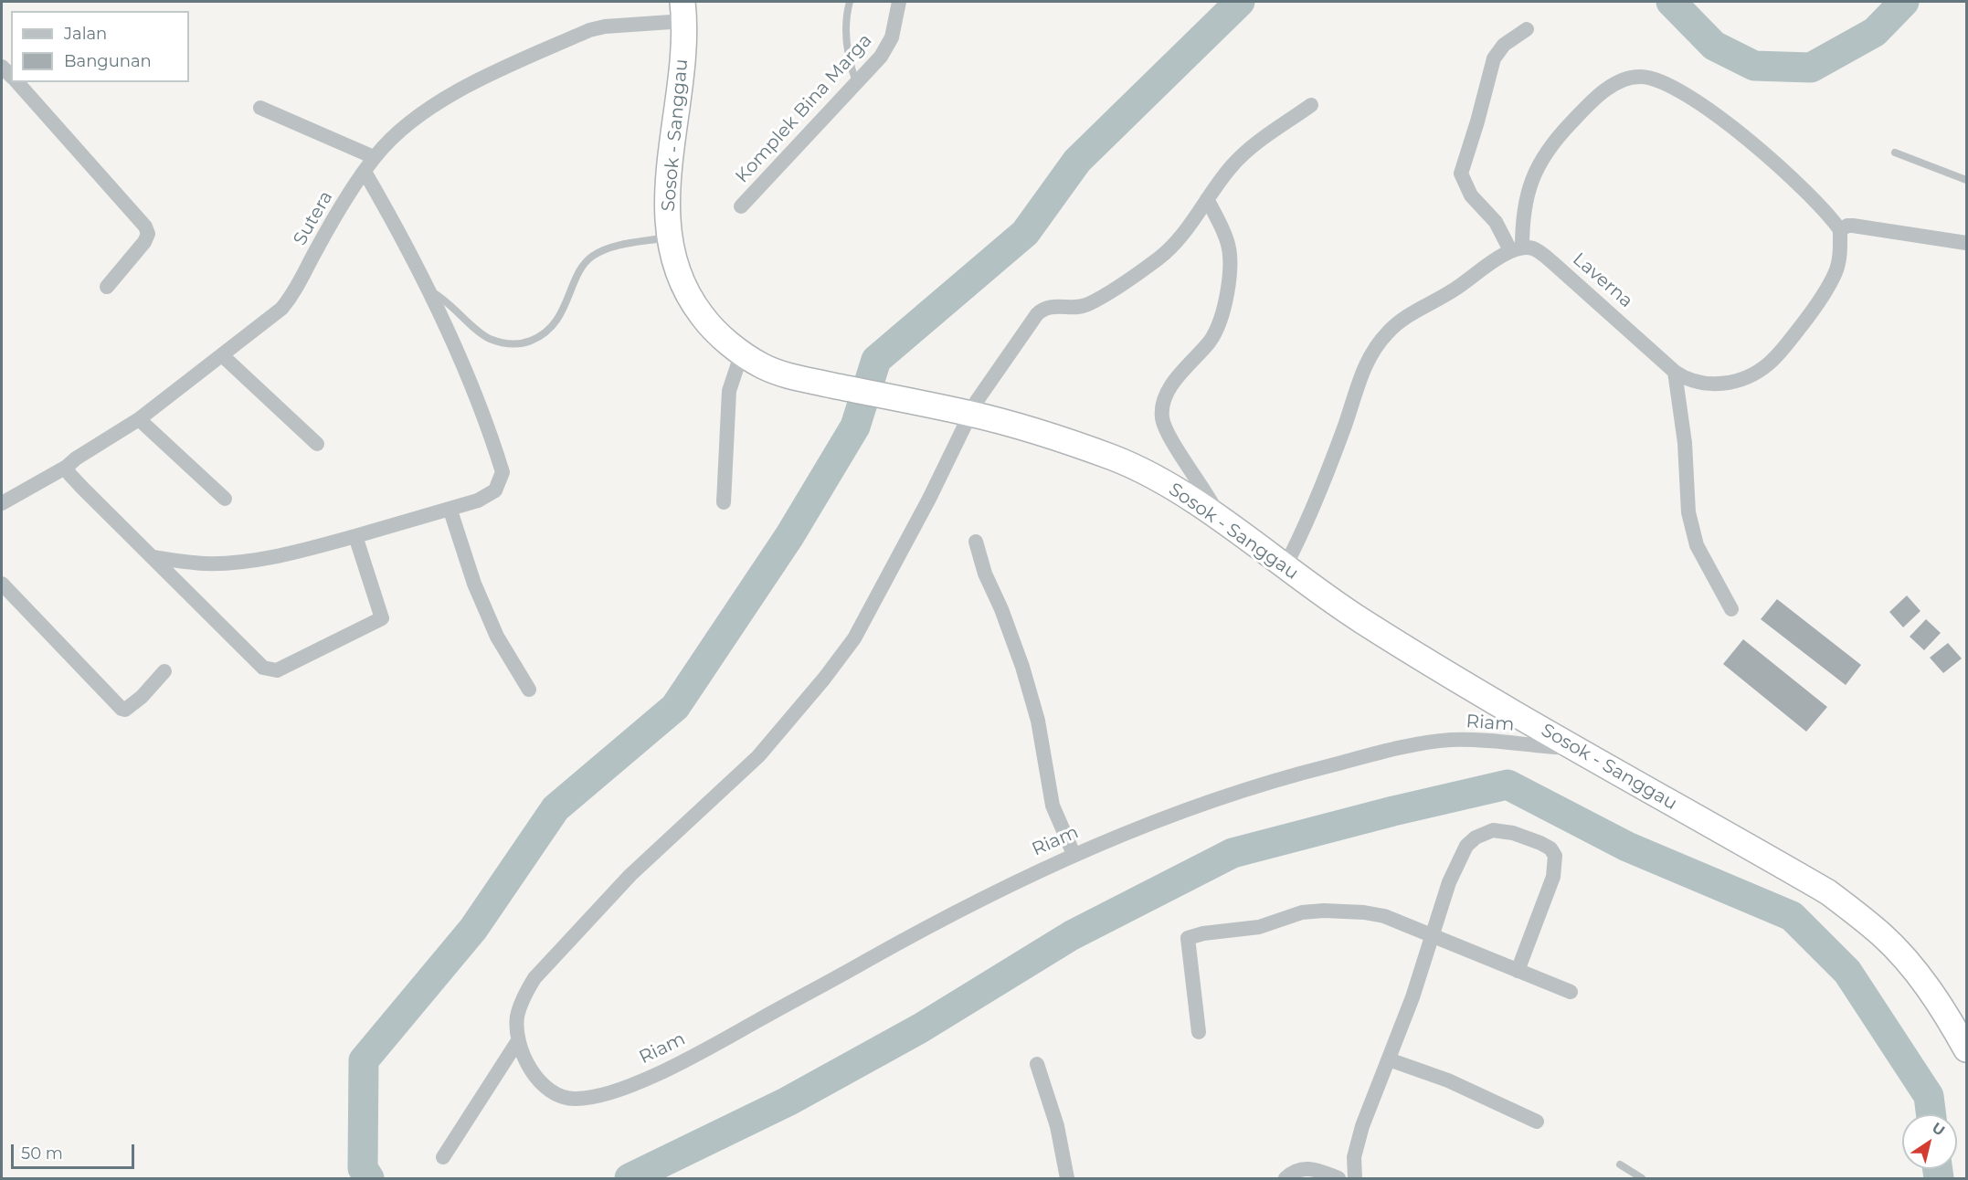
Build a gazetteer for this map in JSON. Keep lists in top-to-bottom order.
{
  "streets": {
    "highway": ["Sosok - Sanggau"],
    "street": [
      "Komplek Bina Marga",
      "Sutera",
      "Laverna",
      "Riam"
    ]
  },
  "crossings": [
    ["Sosok - Sanggau", "Sutera"],
    ["Sosok - Sanggau", "Riam"]
  ],
  "legend": ["Jalan", "Bangunan"],
  "scale_bar": "50 m",
  "north": "top right"
}
